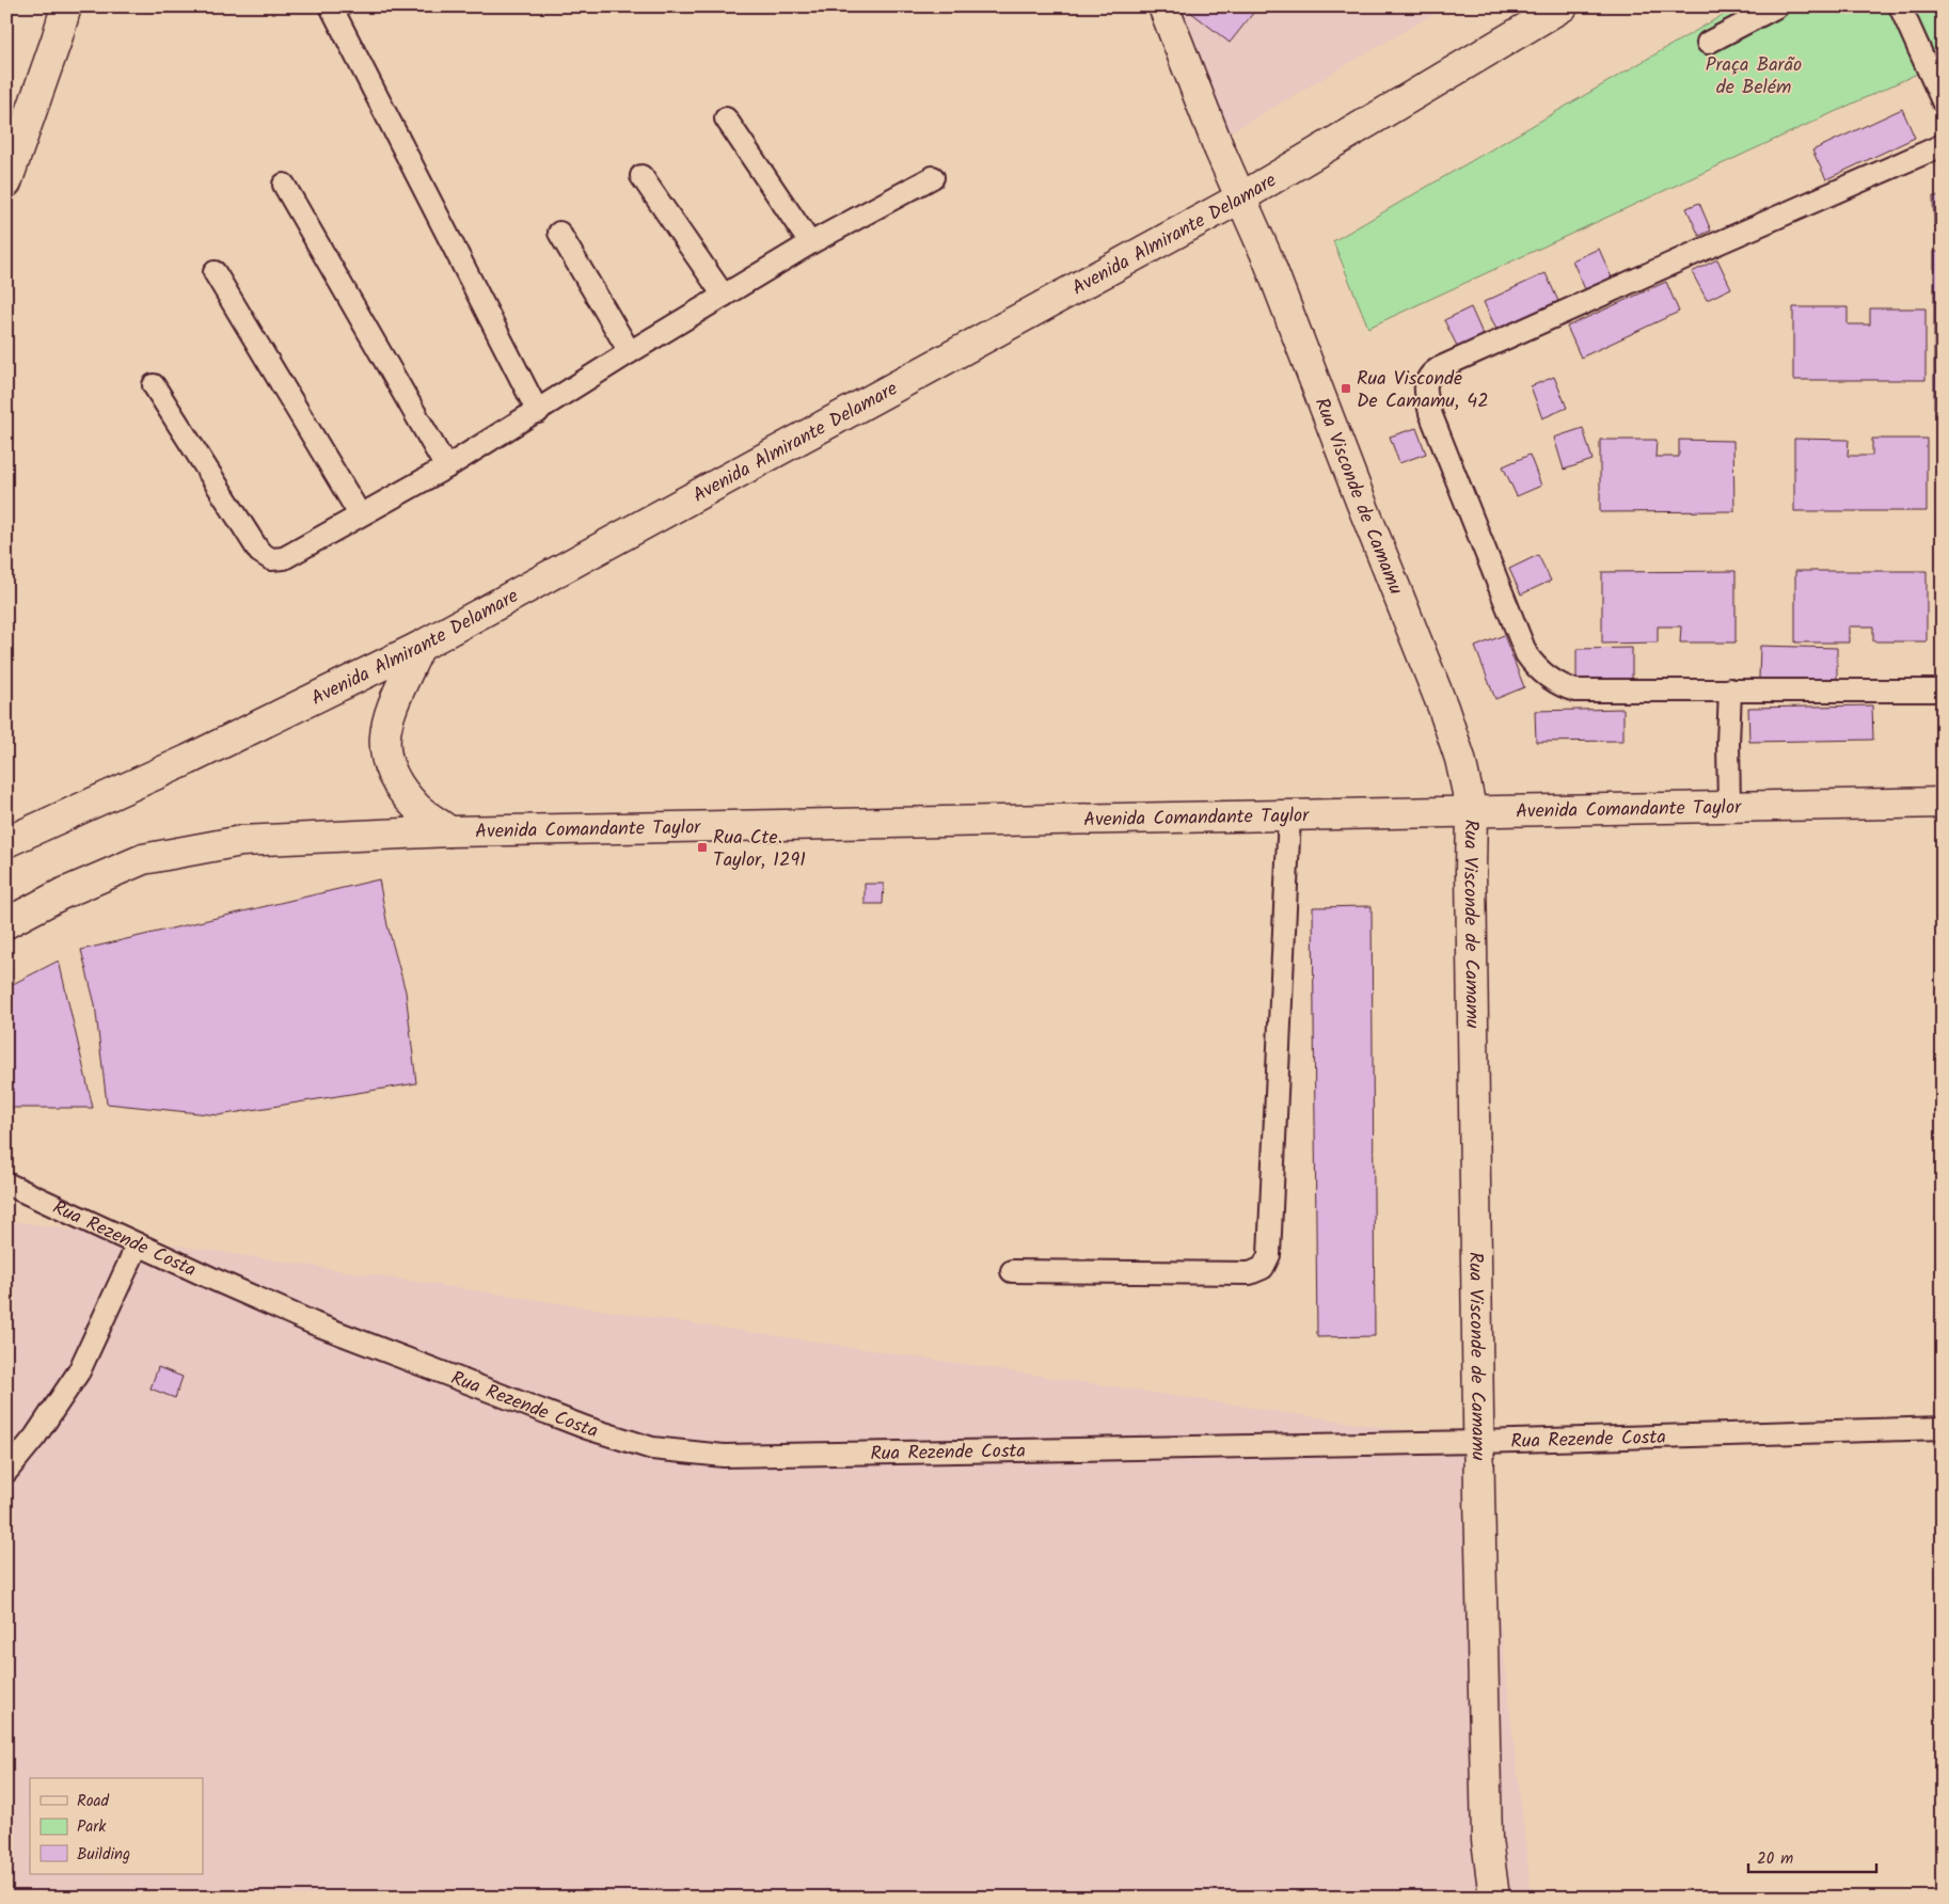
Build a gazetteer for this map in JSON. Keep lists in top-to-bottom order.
{
  "streets": {
    "main road": ["Avenida Almirante Delamare", "Rua Visconde de Camamu", "Avenida Comandante Taylor"],
    "lane": ["Rua Rezende Costa"]
  },
  "crossings": [
    ["Avenida Almirante Delamare", "Rua Visconde de Camamu"],
    ["Rua Visconde de Camamu", "Avenida Comandante Taylor"],
    ["Rua Visconde de Camamu", "Rua Rezende Costa"]
  ],
  "parks": ["Praça Barão de Belém"],
  "places": {
    "transit": ["Rua Visconde De Camamu, 42", "Rua Cte. Taylor, 1291"]
  },
  "legend": ["Road", "Park", "Building"],
  "scale_bar": "20 m"
}
